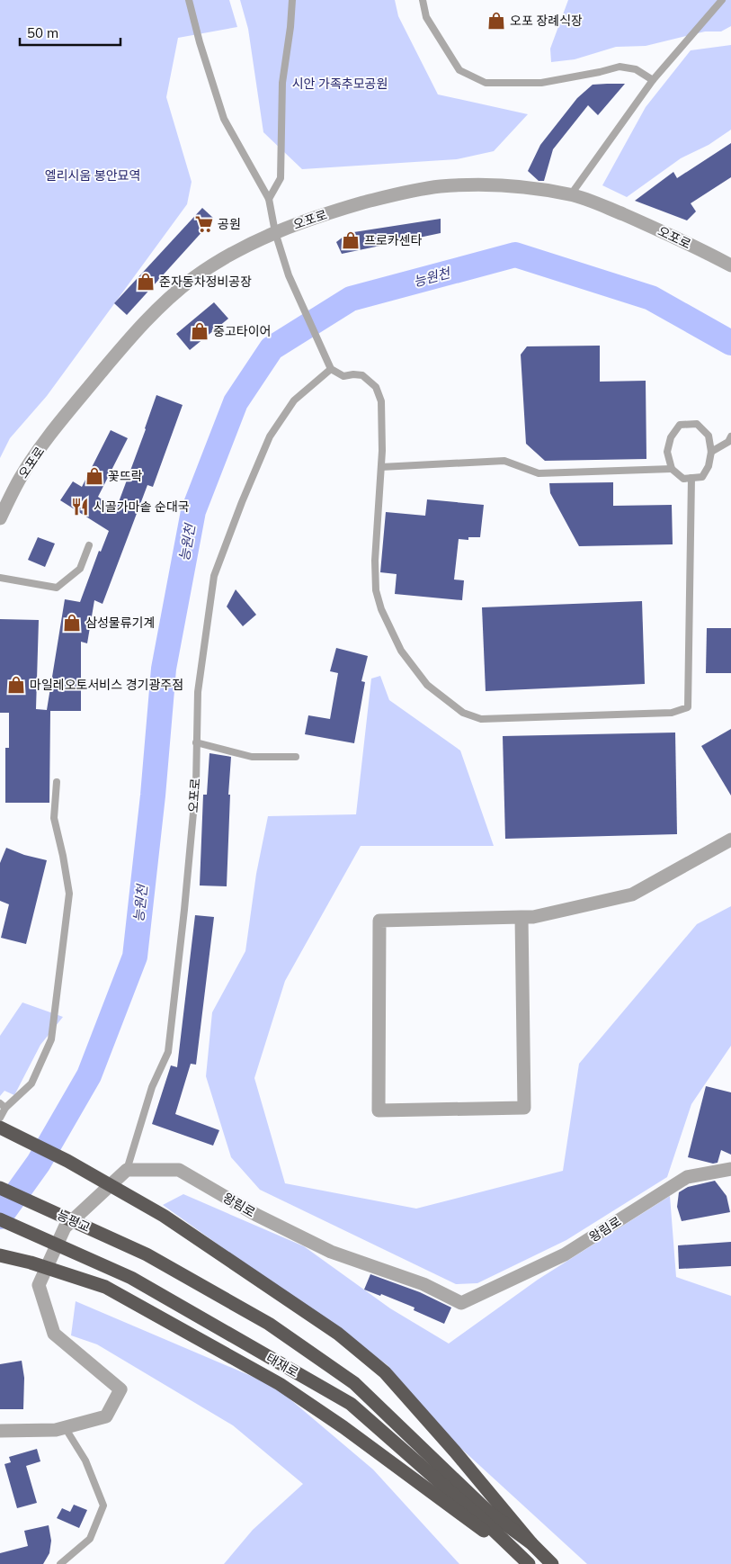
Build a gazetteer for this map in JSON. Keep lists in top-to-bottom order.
{
  "streets": {
    "highway": ["능평교", "태재로"],
    "street": ["오포로", "왕림로"]
  },
  "crossings": [
    ["오포로", "왕림로"],
    ["능평교", "태재로"]
  ],
  "water": ["능원천"],
  "parks": ["시안 가족추모공원", "엘리시움 봉안묘역"],
  "places": {
    "shop": [
      "오포 장례식장",
      "프로카센타",
      "준자동차정비공장",
      "중고타이어",
      "꽃뜨락",
      "삼성물류기계",
      "마일레오토서비스 경기광주점"
    ],
    "supermarket": ["공원"],
    "restaurant": ["시골가마솥 순대국"]
  },
  "scale_bar": "50 m"
}
